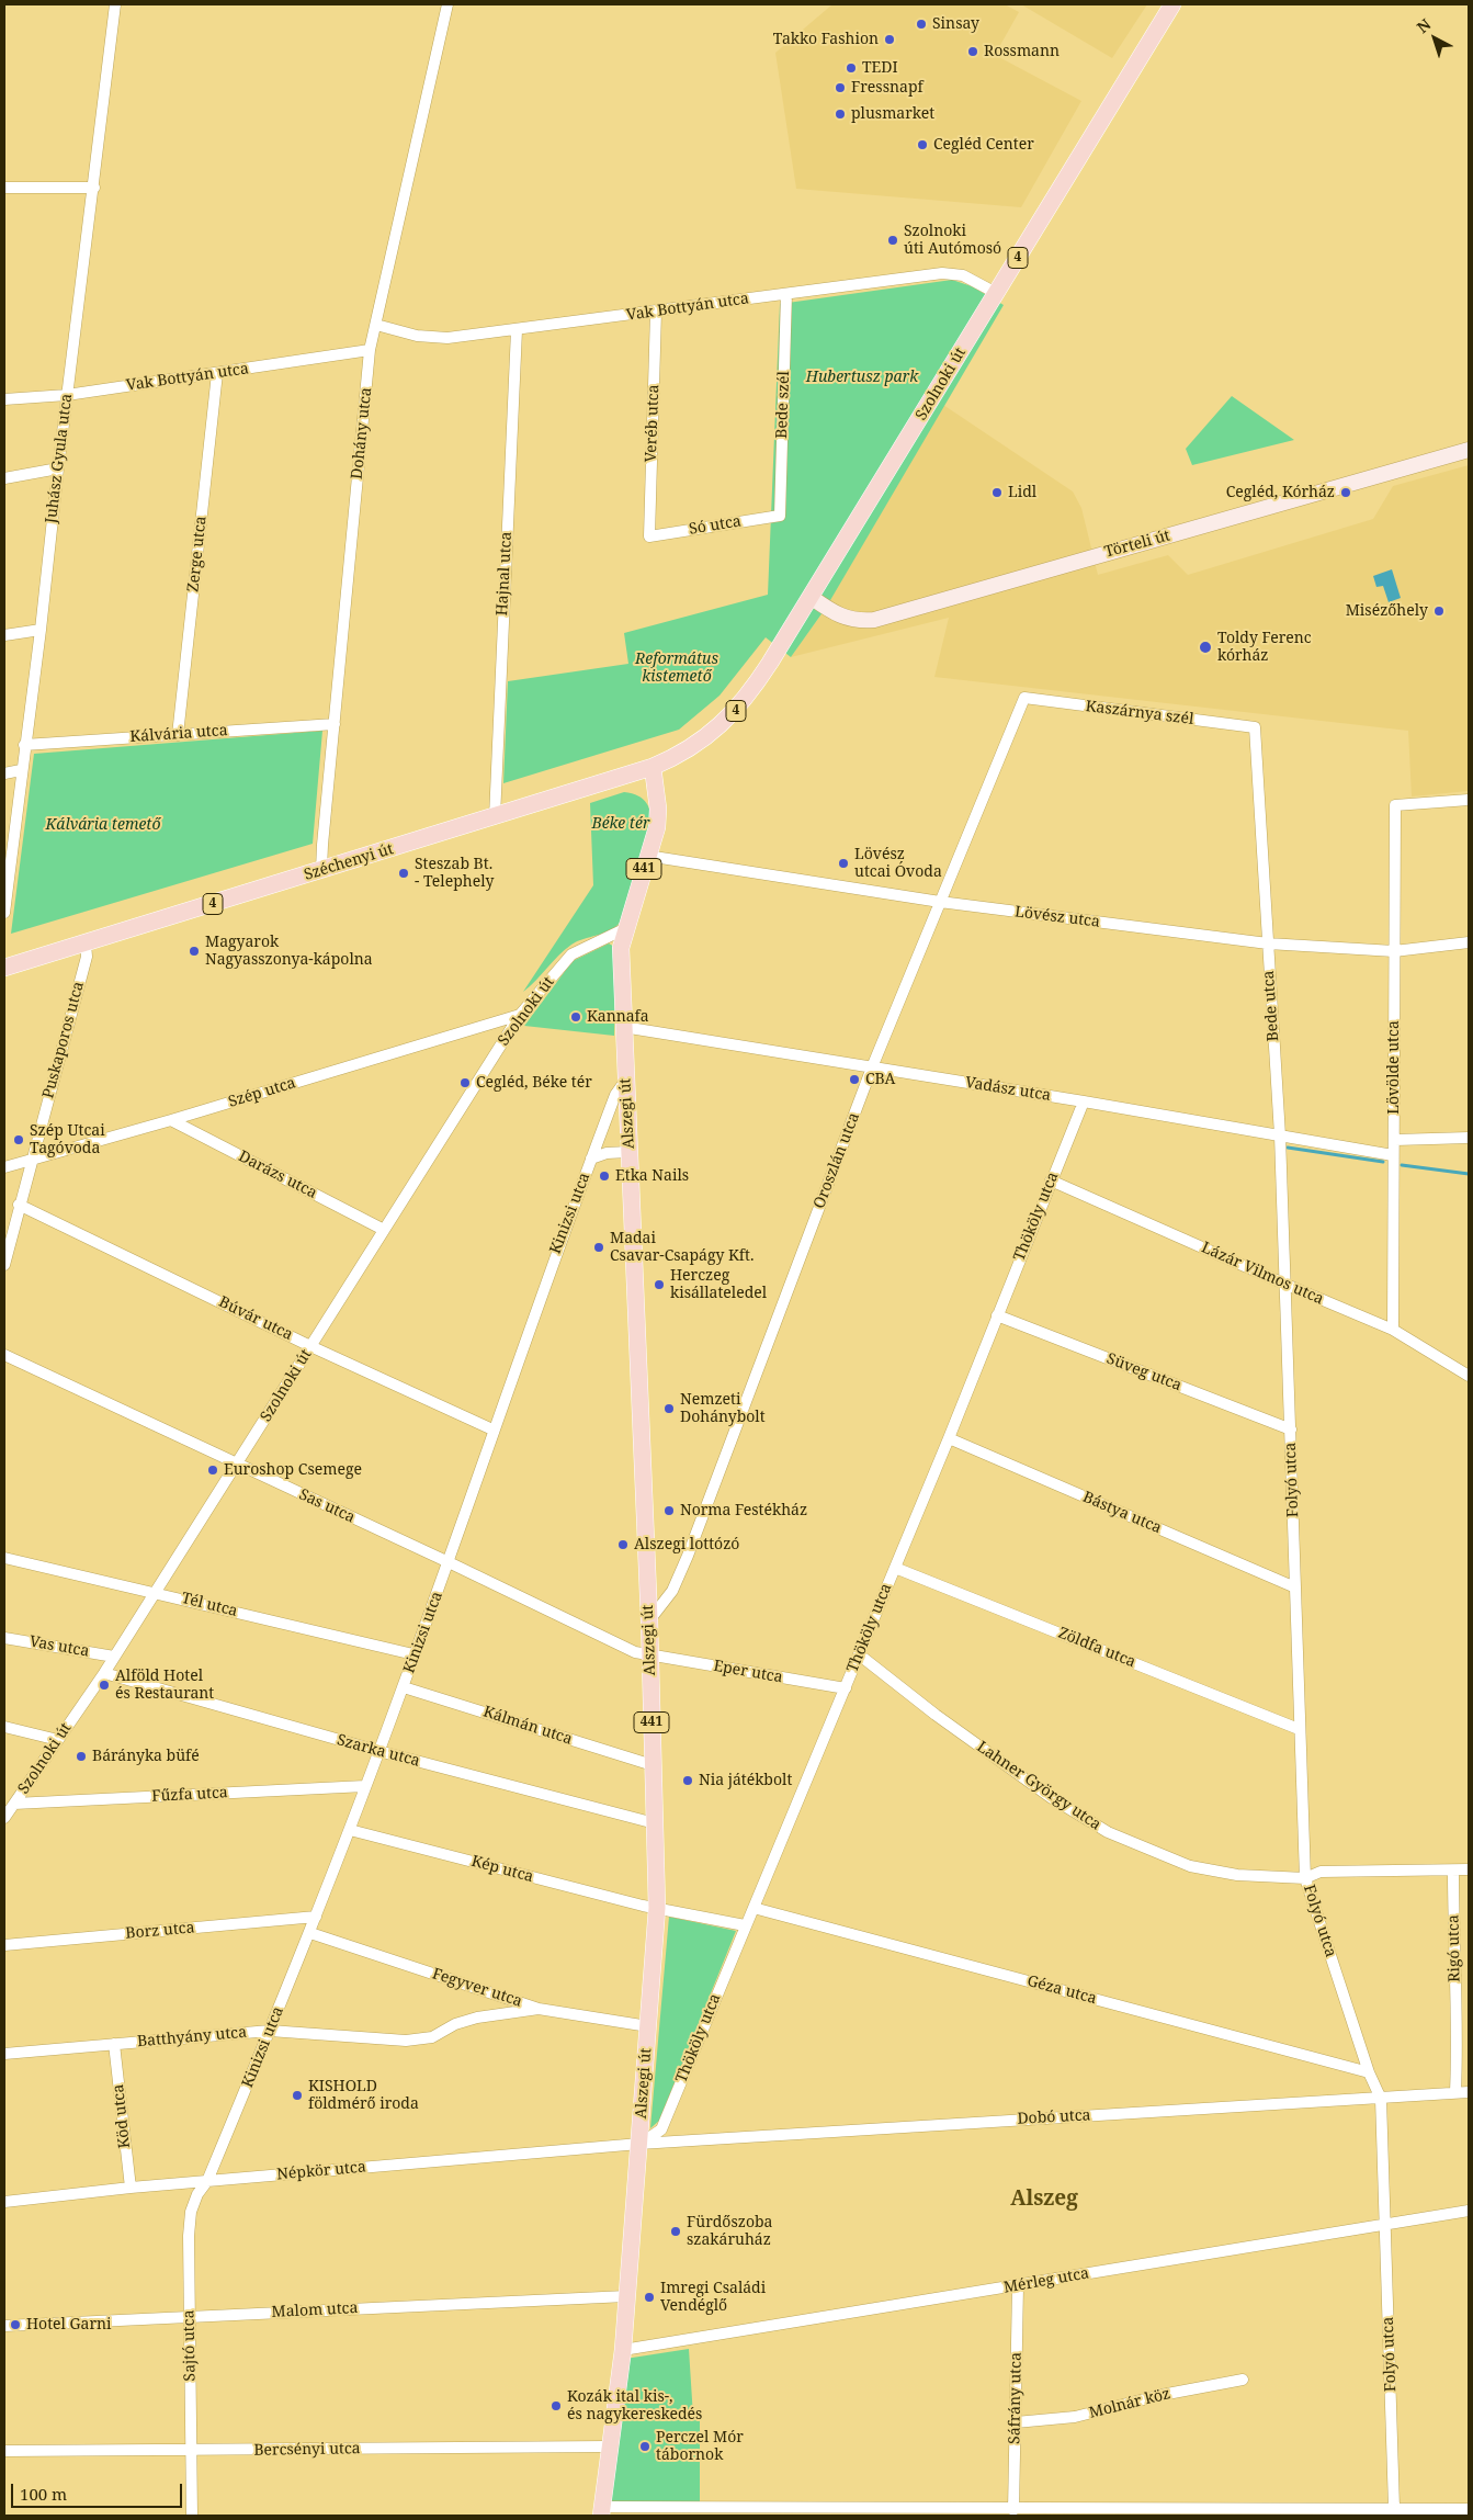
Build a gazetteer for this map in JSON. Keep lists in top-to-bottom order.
{
  "streets": {
    "main road": [
      "4",
      "Szolnoki út",
      "Törteli út",
      "Széchenyi út",
      "441",
      "Alszegi út"
    ],
    "street": [
      "Vak Bottyán utca",
      "Bede szél",
      "Veréb utca",
      "Dohány utca",
      "Juhász Gyula utca",
      "Só utca",
      "Zerge utca",
      "Hajnal utca",
      "Kaszárnya szél",
      "Kálvária utca",
      "Lövész utca",
      "Bede utca",
      "Puskaporos utca",
      "Lövölde utca",
      "Vadász utca",
      "Szép utca",
      "Oroszlán utca",
      "Darázs utca",
      "Kinizsi utca",
      "Thököly utca",
      "Lázár Vilmos utca",
      "Búvár utca",
      "Süveg utca",
      "Folyó utca",
      "Sas utca",
      "Bástya utca",
      "Tél utca",
      "Vas utca",
      "Zöldfa utca",
      "Eper utca",
      "Kálmán utca",
      "Szarka utca",
      "Lahner György utca",
      "Fűzfa utca",
      "Kép utca",
      "Borz utca",
      "Rigó utca",
      "Fegyver utca",
      "Géza utca",
      "Batthyány utca",
      "Köd utca",
      "Dobó utca",
      "Népkör utca",
      "Mérleg utca",
      "Malom utca",
      "Sajtó utca",
      "Sáfrány utca",
      "Molnár köz",
      "Bercsényi utca"
    ]
  },
  "crossings": [
    ["Vak Bottyán utca", "Szolnoki út"],
    ["Vak Bottyán utca", "Bede szél"],
    ["Vak Bottyán utca", "Veréb utca"],
    ["Vak Bottyán utca", "Dohány utca"],
    ["Vak Bottyán utca", "Juhász Gyula utca"],
    ["Vak Bottyán utca", "Zerge utca"],
    ["Vak Bottyán utca", "Hajnal utca"],
    ["Szolnoki út", "Törteli út"],
    ["Szolnoki út", "Széchenyi út"],
    ["Szolnoki út", "Szép utca"],
    ["Szolnoki út", "Alszegi út"],
    ["Szolnoki út", "Darázs utca"],
    ["Szolnoki út", "Búvár utca"],
    ["Szolnoki út", "Sas utca"],
    ["Szolnoki út", "Tél utca"],
    ["Szolnoki út", "Vas utca"],
    ["Szolnoki út", "Szarka utca"],
    ["Szolnoki út", "Fűzfa utca"],
    ["Bede szél", "Só utca"],
    ["Veréb utca", "Só utca"],
    ["Dohány utca", "Kálvária utca"],
    ["Dohány utca", "Széchenyi út"],
    ["Juhász Gyula utca", "Kálvária utca"],
    ["Zerge utca", "Kálvária utca"],
    ["Hajnal utca", "Széchenyi út"],
    ["Kaszárnya szél", "Bede utca"],
    ["Kaszárnya szél", "Oroszlán utca"],
    ["Széchenyi út", "Puskaporos utca"],
    ["Széchenyi út", "Alszegi út"],
    ["Lövész utca", "Bede utca"],
    ["Lövész utca", "Lövölde utca"],
    ["Lövész utca", "Alszegi út"],
    ["Lövész utca", "Oroszlán utca"],
    ["Bede utca", "Vadász utca"],
    ["Bede utca", "Lázár Vilmos utca"],
    ["Bede utca", "Folyó utca"],
    ["Puskaporos utca", "Szép utca"],
    ["Puskaporos utca", "Búvár utca"],
    ["Lövölde utca", "Vadász utca"],
    ["Lövölde utca", "Lázár Vilmos utca"],
    ["Vadász utca", "Alszegi út"],
    ["Vadász utca", "Oroszlán utca"],
    ["Vadász utca", "Thököly utca"],
    ["Szép utca", "Darázs utca"],
    ["Alszegi út", "Oroszlán utca"],
    ["Alszegi út", "Kinizsi utca"],
    ["Alszegi út", "Thököly utca"],
    ["Alszegi út", "Sas utca"],
    ["Alszegi út", "Eper utca"],
    ["Alszegi út", "Kálmán utca"],
    ["Alszegi út", "Szarka utca"],
    ["Alszegi út", "Kép utca"],
    ["Alszegi út", "Fegyver utca"],
    ["Alszegi út", "Dobó utca"],
    ["Alszegi út", "Népkör utca"],
    ["Alszegi út", "Mérleg utca"],
    ["Alszegi út", "Malom utca"],
    ["Alszegi út", "Bercsényi utca"],
    ["Kinizsi utca", "Búvár utca"],
    ["Kinizsi utca", "Sas utca"],
    ["Kinizsi utca", "Tél utca"],
    ["Kinizsi utca", "Kálmán utca"],
    ["Kinizsi utca", "Szarka utca"],
    ["Kinizsi utca", "Fűzfa utca"],
    ["Kinizsi utca", "Kép utca"],
    ["Kinizsi utca", "Borz utca"],
    ["Kinizsi utca", "Fegyver utca"],
    ["Kinizsi utca", "Batthyány utca"],
    ["Kinizsi utca", "Népkör utca"],
    ["Kinizsi utca", "Sajtó utca"],
    ["Thököly utca", "Lázár Vilmos utca"],
    ["Thököly utca", "Süveg utca"],
    ["Thököly utca", "Bástya utca"],
    ["Thököly utca", "Zöldfa utca"],
    ["Thököly utca", "Eper utca"],
    ["Thököly utca", "Lahner György utca"],
    ["Thököly utca", "Géza utca"],
    ["Thököly utca", "Dobó utca"],
    ["Thököly utca", "Népkör utca"],
    ["Lázár Vilmos utca", "Folyó utca"],
    ["Süveg utca", "Folyó utca"],
    ["Folyó utca", "Bástya utca"],
    ["Folyó utca", "Zöldfa utca"],
    ["Folyó utca", "Lahner György utca"],
    ["Folyó utca", "Géza utca"],
    ["Folyó utca", "Dobó utca"],
    ["Folyó utca", "Mérleg utca"],
    ["Sas utca", "Eper utca"],
    ["Lahner György utca", "Rigó utca"],
    ["Rigó utca", "Dobó utca"],
    ["Fegyver utca", "Batthyány utca"],
    ["Batthyány utca", "Köd utca"],
    ["Köd utca", "Népkör utca"],
    ["Dobó utca", "Népkör utca"],
    ["Népkör utca", "Sajtó utca"],
    ["Mérleg utca", "Sáfrány utca"],
    ["Malom utca", "Sajtó utca"],
    ["Sajtó utca", "Bercsényi utca"],
    ["Sáfrány utca", "Molnár köz"]
  ],
  "districts": ["Alszeg"],
  "parks": [
    "Hubertusz park",
    "Református kistemető",
    "Béke tér",
    "Kálvária temető"
  ],
  "places": [
    "Sinsay",
    "Takko Fashion",
    "Rossmann",
    "TEDI",
    "Fressnapf",
    "plusmarket",
    "Cegléd Center",
    "Szolnoki úti Autómosó",
    "Lidl",
    "Cegléd, Kórház",
    "Misézőhely",
    "Toldy Ferenc kórház",
    "Lövész utcai Óvoda",
    "Steszab Bt. - Telephely",
    "Magyarok Nagyasszonya-kápolna",
    "Kannafa",
    "CBA",
    "Cegléd, Béke tér",
    "Szép Utcai Tagóvoda",
    "Etka Nails",
    "Madai Csavar-Csapágy Kft.",
    "Herczeg kisállateledel",
    "Nemzeti Dohánybolt",
    "Euroshop Csemege",
    "Norma Festékház",
    "Alszegi lottózó",
    "Alföld Hotel és Restaurant",
    "Bárányka büfé",
    "Nia játékbolt",
    "KISHOLD földmérő iroda",
    "Fürdőszoba szakáruház",
    "Imregi Családi Vendéglő",
    "Hotel Garni",
    "Kozák ital kis-, és nagykereskedés",
    "Perczel Mór tábornok"
  ],
  "scale_bar": "100 m",
  "north": "top left"
}
